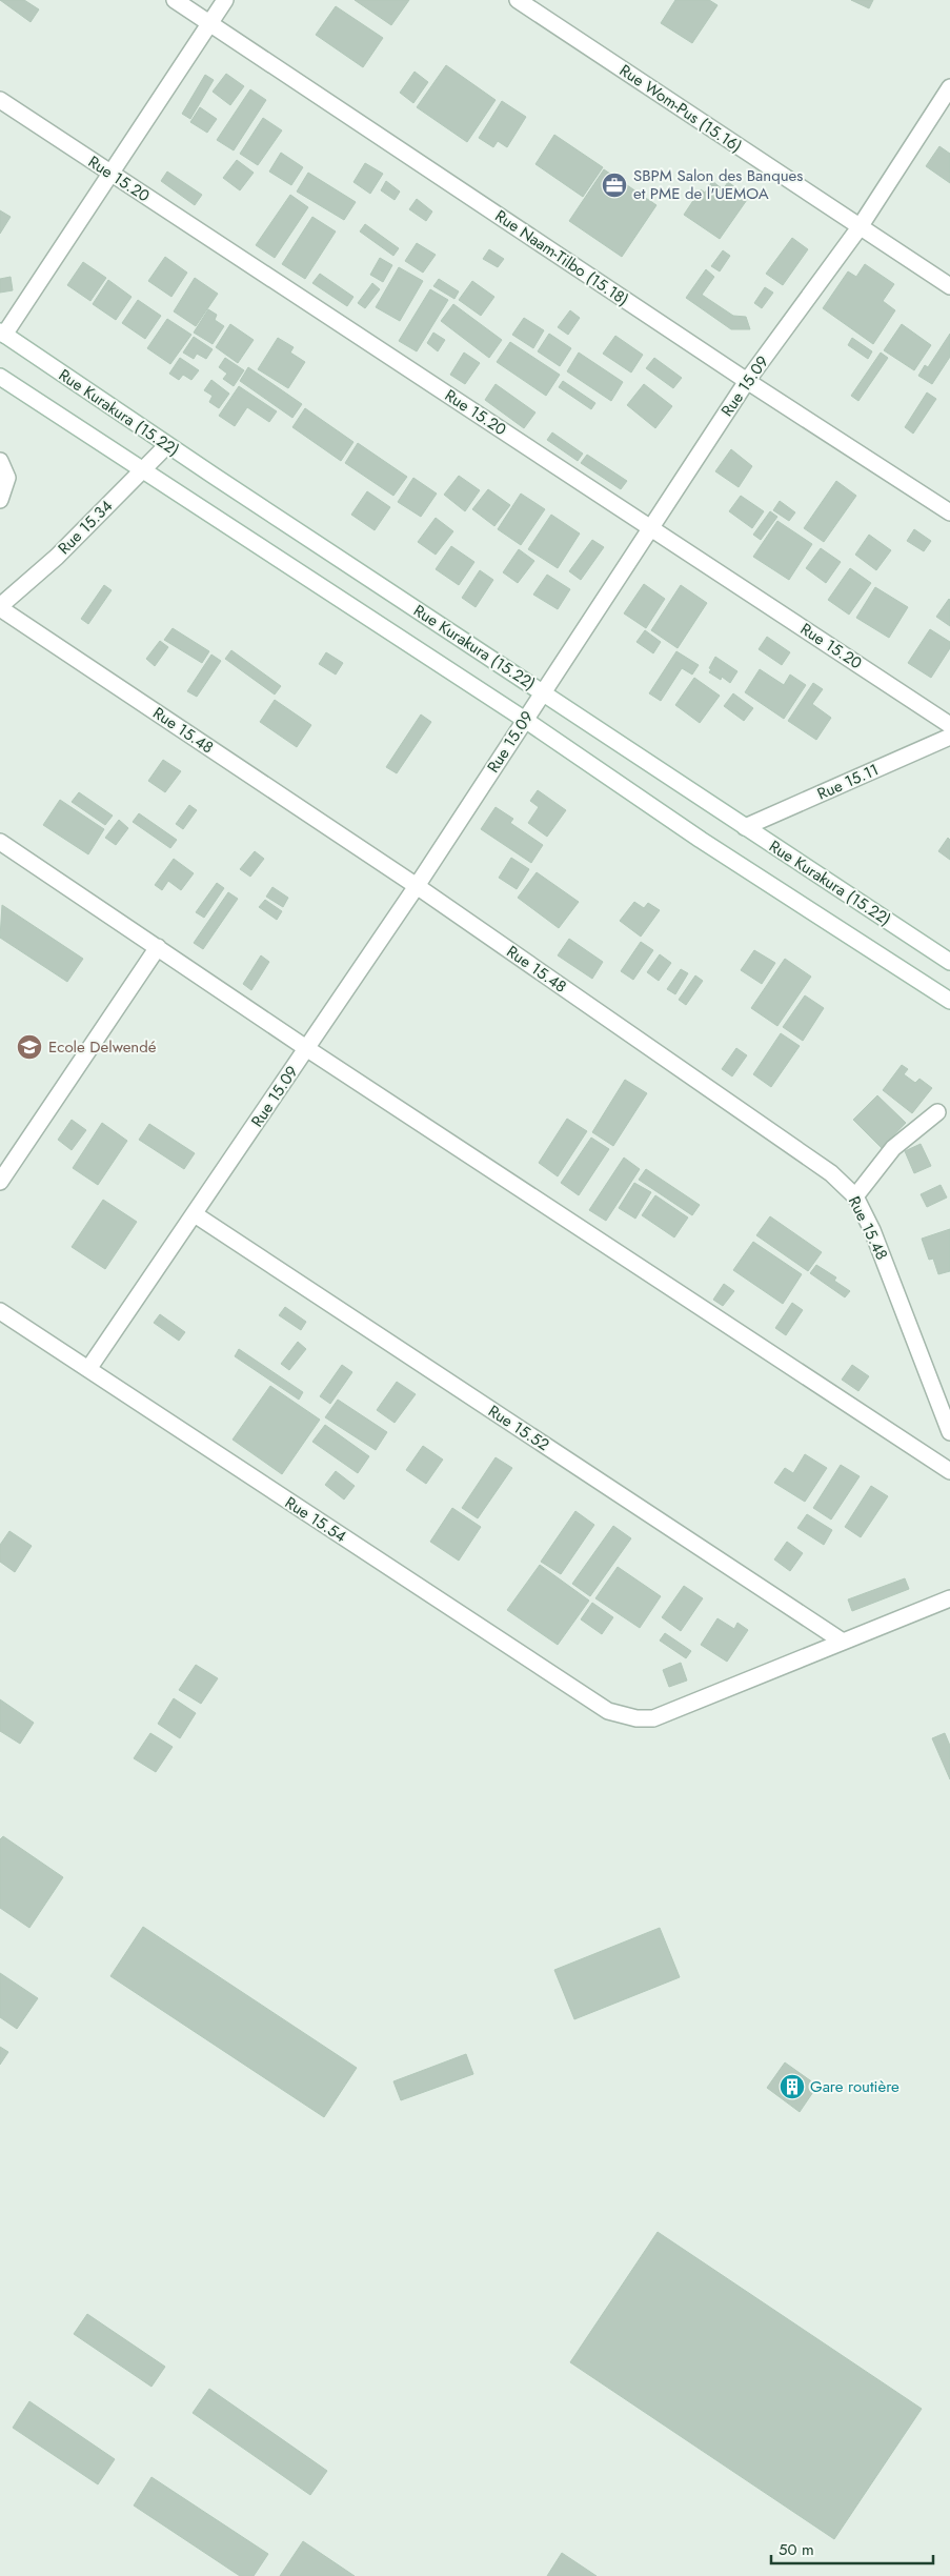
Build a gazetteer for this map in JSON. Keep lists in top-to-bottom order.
{
  "streets": {
    "street": [
      "Rue Wom-Pus (15.16)",
      "Rue 15.20",
      "Rue Naam-Tilbo (15.18)",
      "Rue 15.09",
      "Rue Kurakura (15.22)",
      "Rue 15.34",
      "Rue 15.48",
      "Rue 15.11",
      "Rue 15.52",
      "Rue 15.54"
    ]
  },
  "crossings": [
    ["Rue Wom-Pus (15.16)", "Rue 15.09"],
    ["Rue 15.20", "Rue 15.09"],
    ["Rue Naam-Tilbo (15.18)", "Rue 15.09"],
    ["Rue 15.09", "Rue Kurakura (15.22)"],
    ["Rue 15.09", "Rue 15.48"],
    ["Rue 15.09", "Rue 15.52"],
    ["Rue 15.09", "Rue 15.54"],
    ["Rue Kurakura (15.22)", "Rue 15.34"],
    ["Rue Kurakura (15.22)", "Rue 15.11"],
    ["Rue 15.34", "Rue 15.48"],
    ["Rue 15.52", "Rue 15.54"]
  ],
  "places": {
    "office": ["SBPM Salon des Banques et PME de l'UEMOA"],
    "school or university": ["Ecole Delwendé"],
    "building": ["Gare routière"]
  },
  "scale_bar": "50 m"
}
